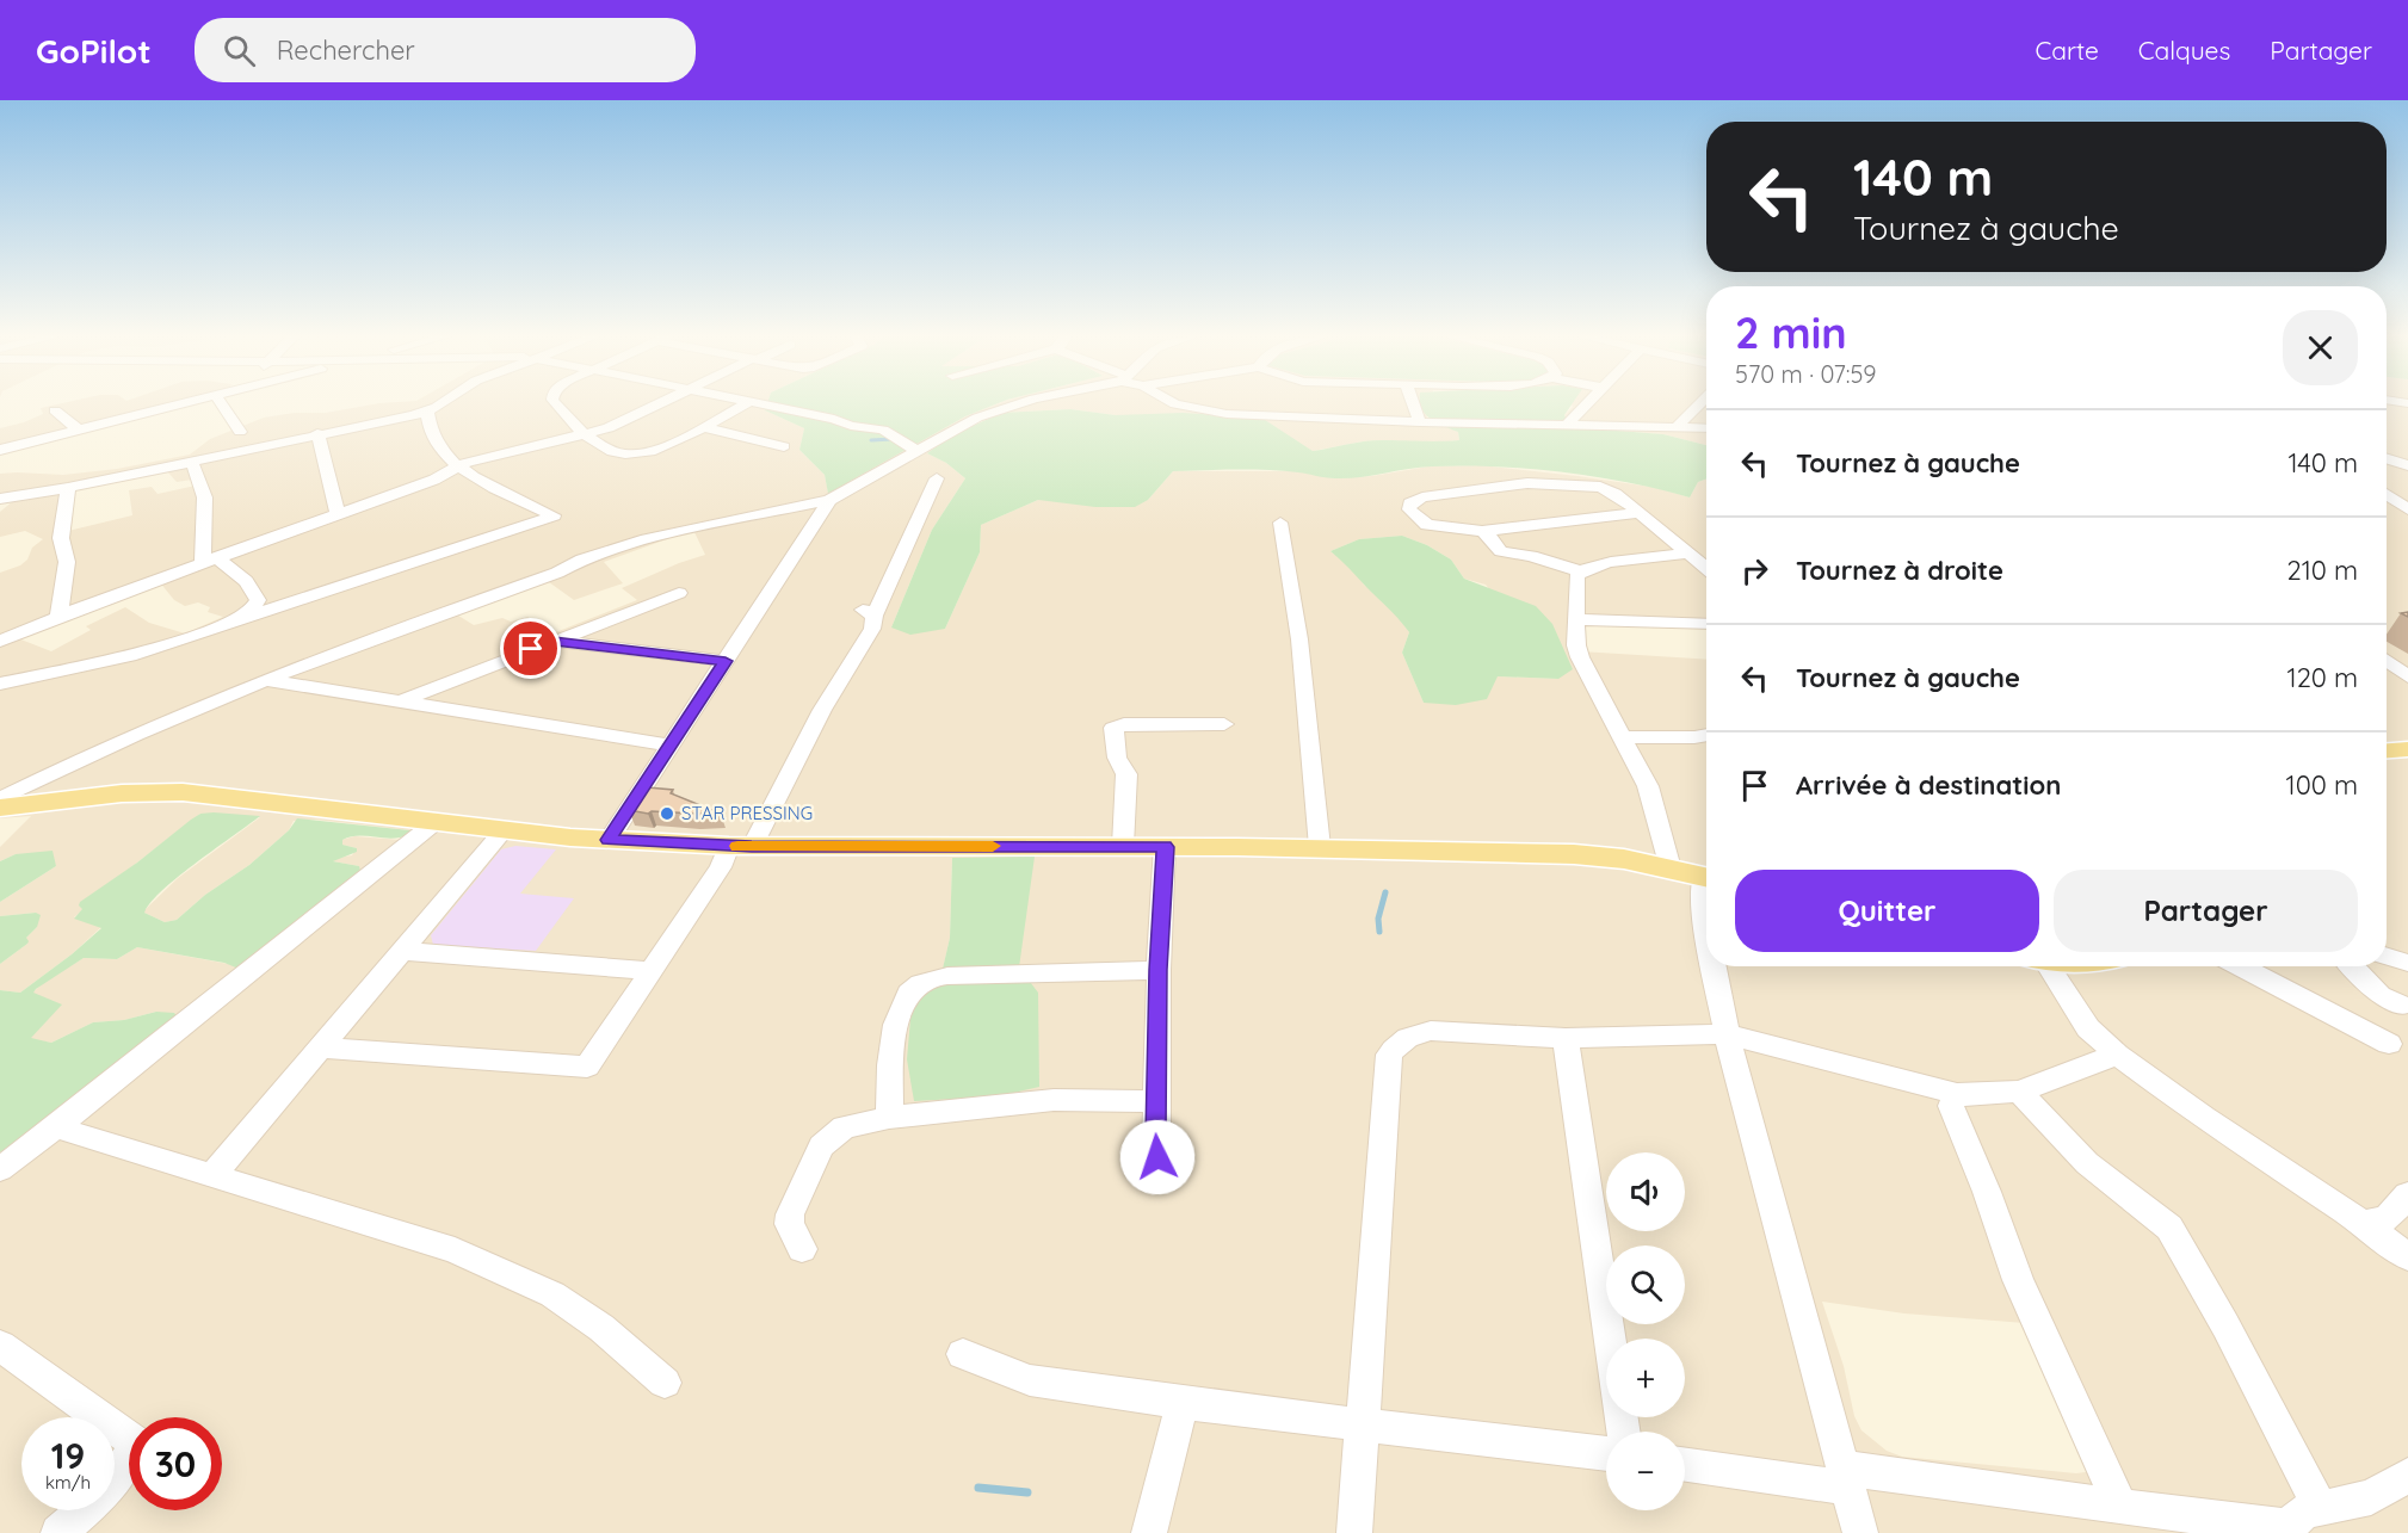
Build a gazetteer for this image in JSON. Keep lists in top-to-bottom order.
{
  "places": ["STAR PRESSING"],
  "page": {
    "header": "GoPilot",
    "search": "Rechercher",
    "nav": ["Carte", "Calques", "Partager"],
    "turn": ["140 m", "Tournez à gauche"],
    "heading": ["2 min", "570 m · 07:59"],
    "list": [
      {
        "name": "Tournez à gauche",
        "value": "140 m"
      },
      {
        "name": "Tournez à droite",
        "value": "210 m"
      },
      {
        "name": "Tournez à gauche",
        "value": "120 m"
      },
      {
        "name": "Arrivée à destination",
        "value": "100 m"
      }
    ],
    "buttons": ["Quitter", "Partager"],
    "map_buttons": ["+", "−"],
    "speed": "19 km/h",
    "limit": "30"
  }
}
